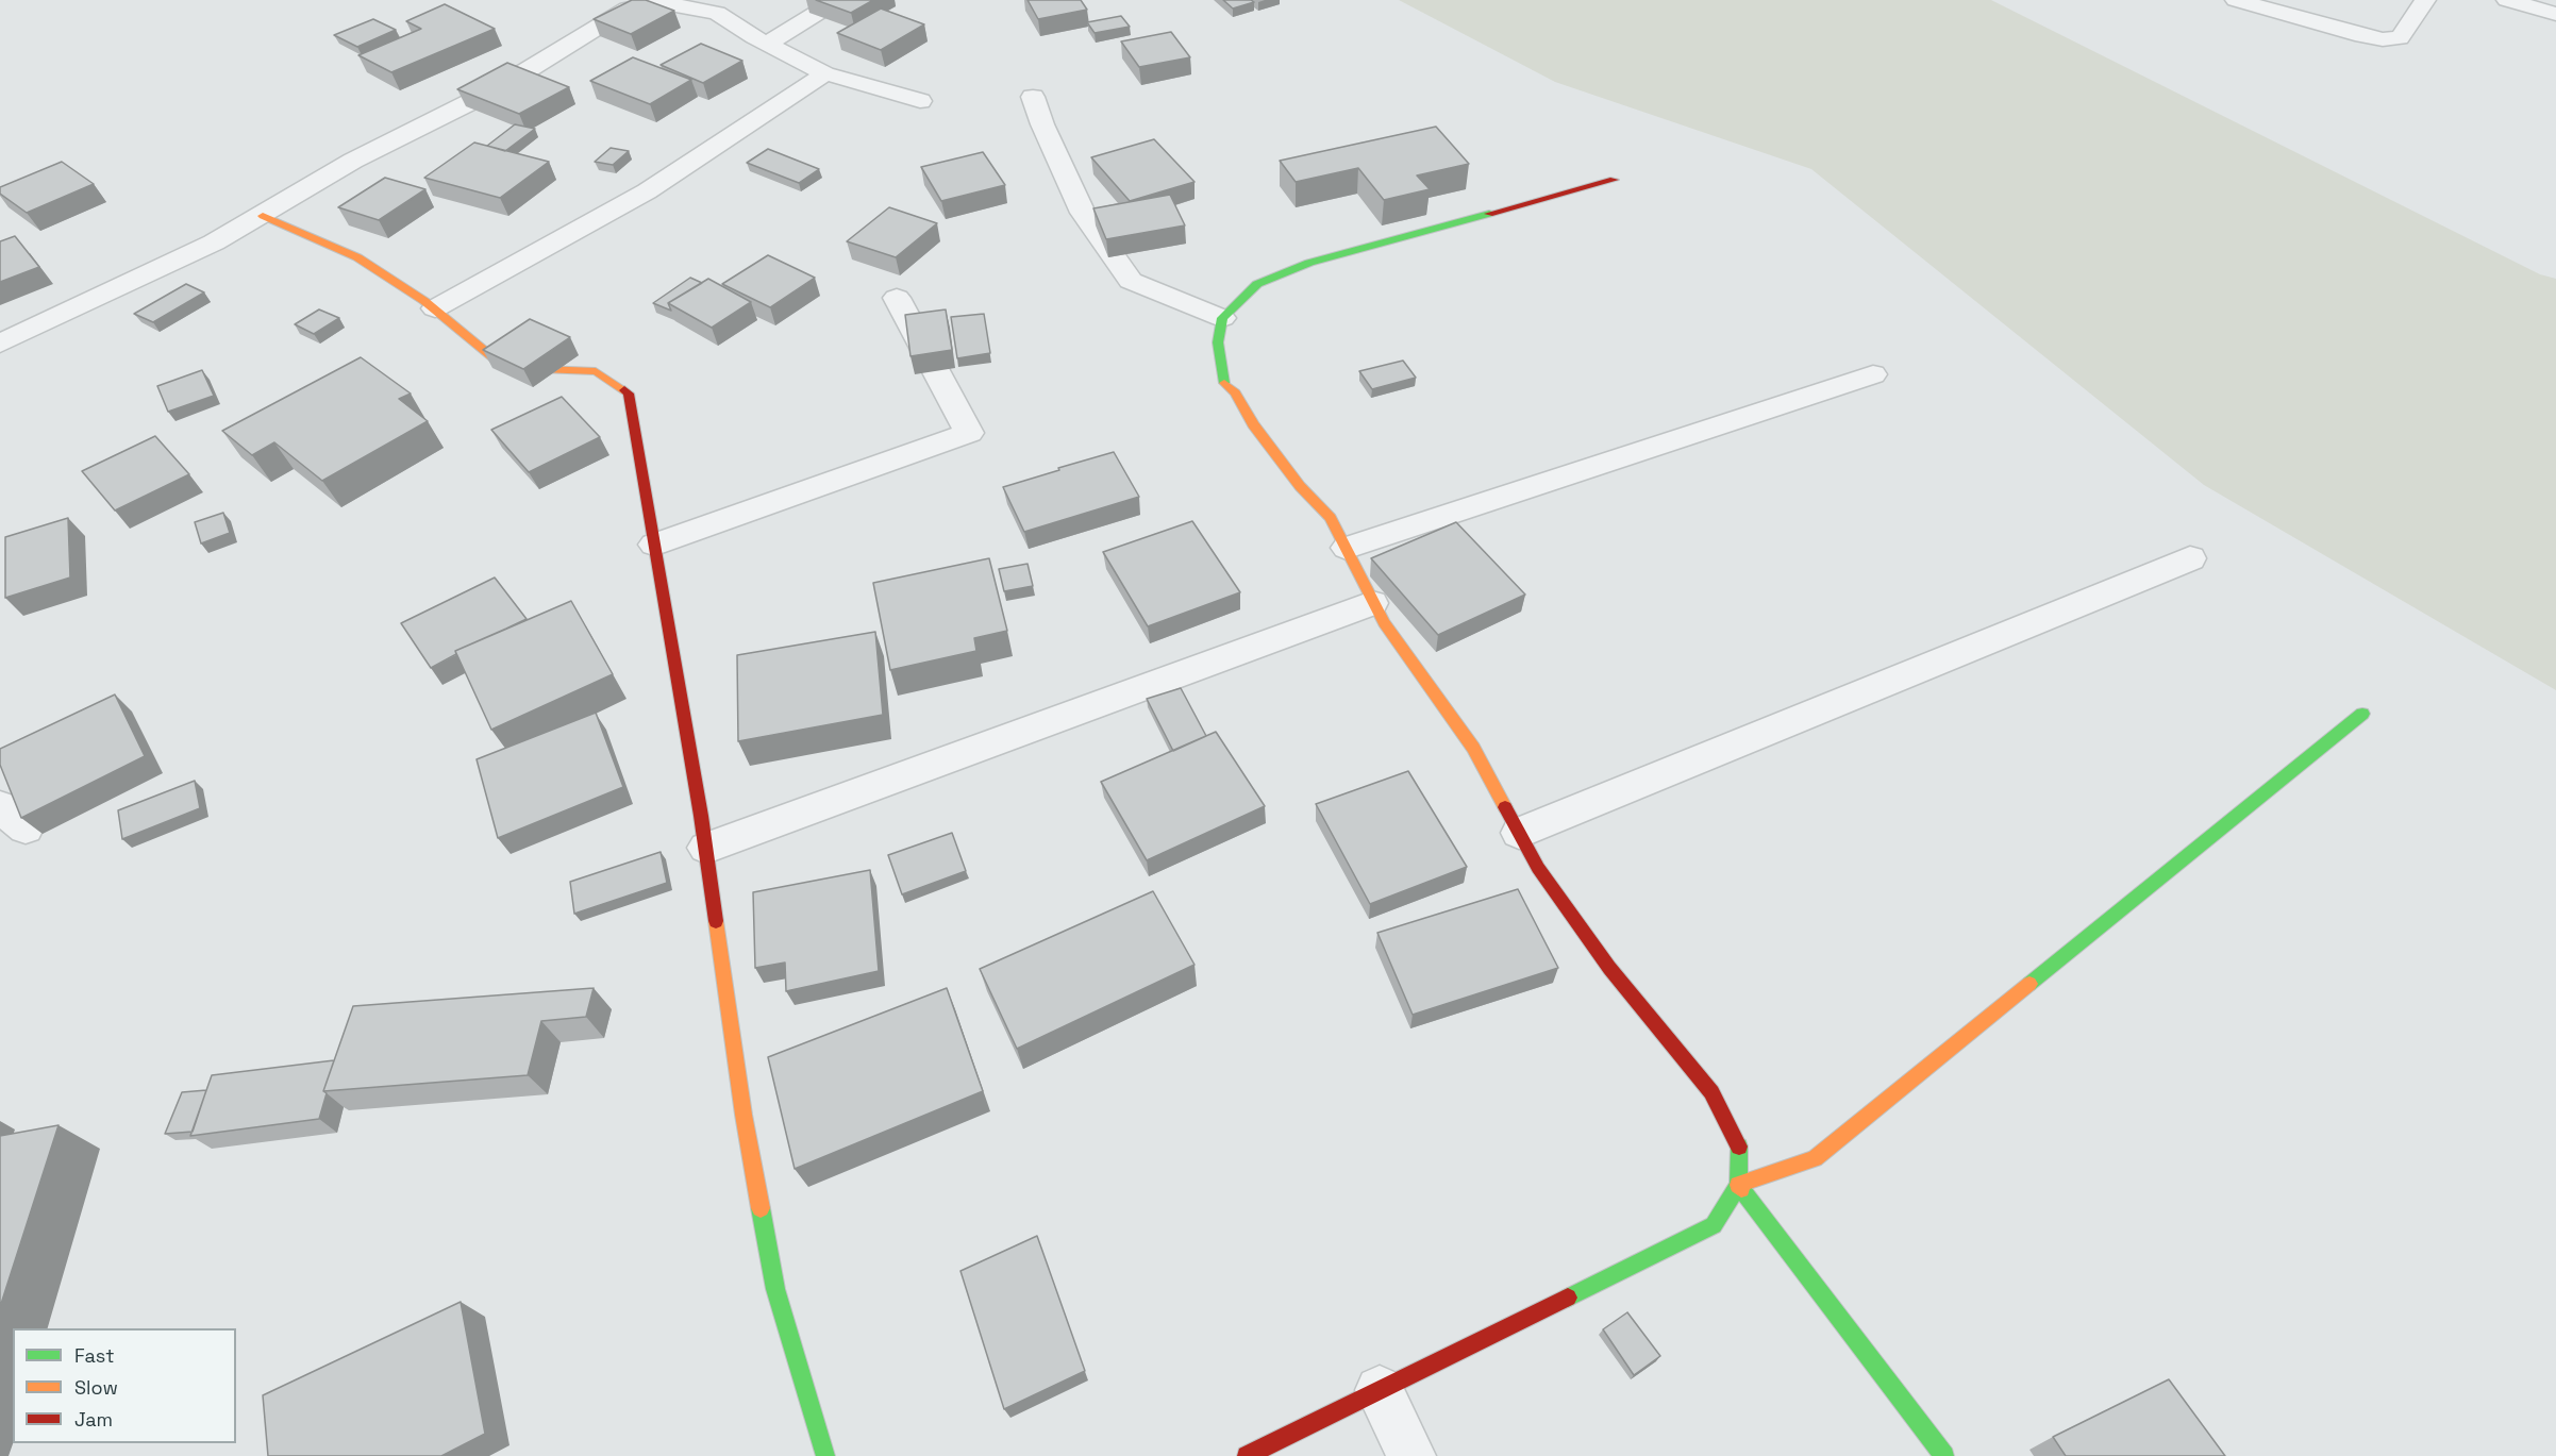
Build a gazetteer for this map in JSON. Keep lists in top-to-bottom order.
{
  "legend": ["Fast", "Slow", "Jam"]
}
